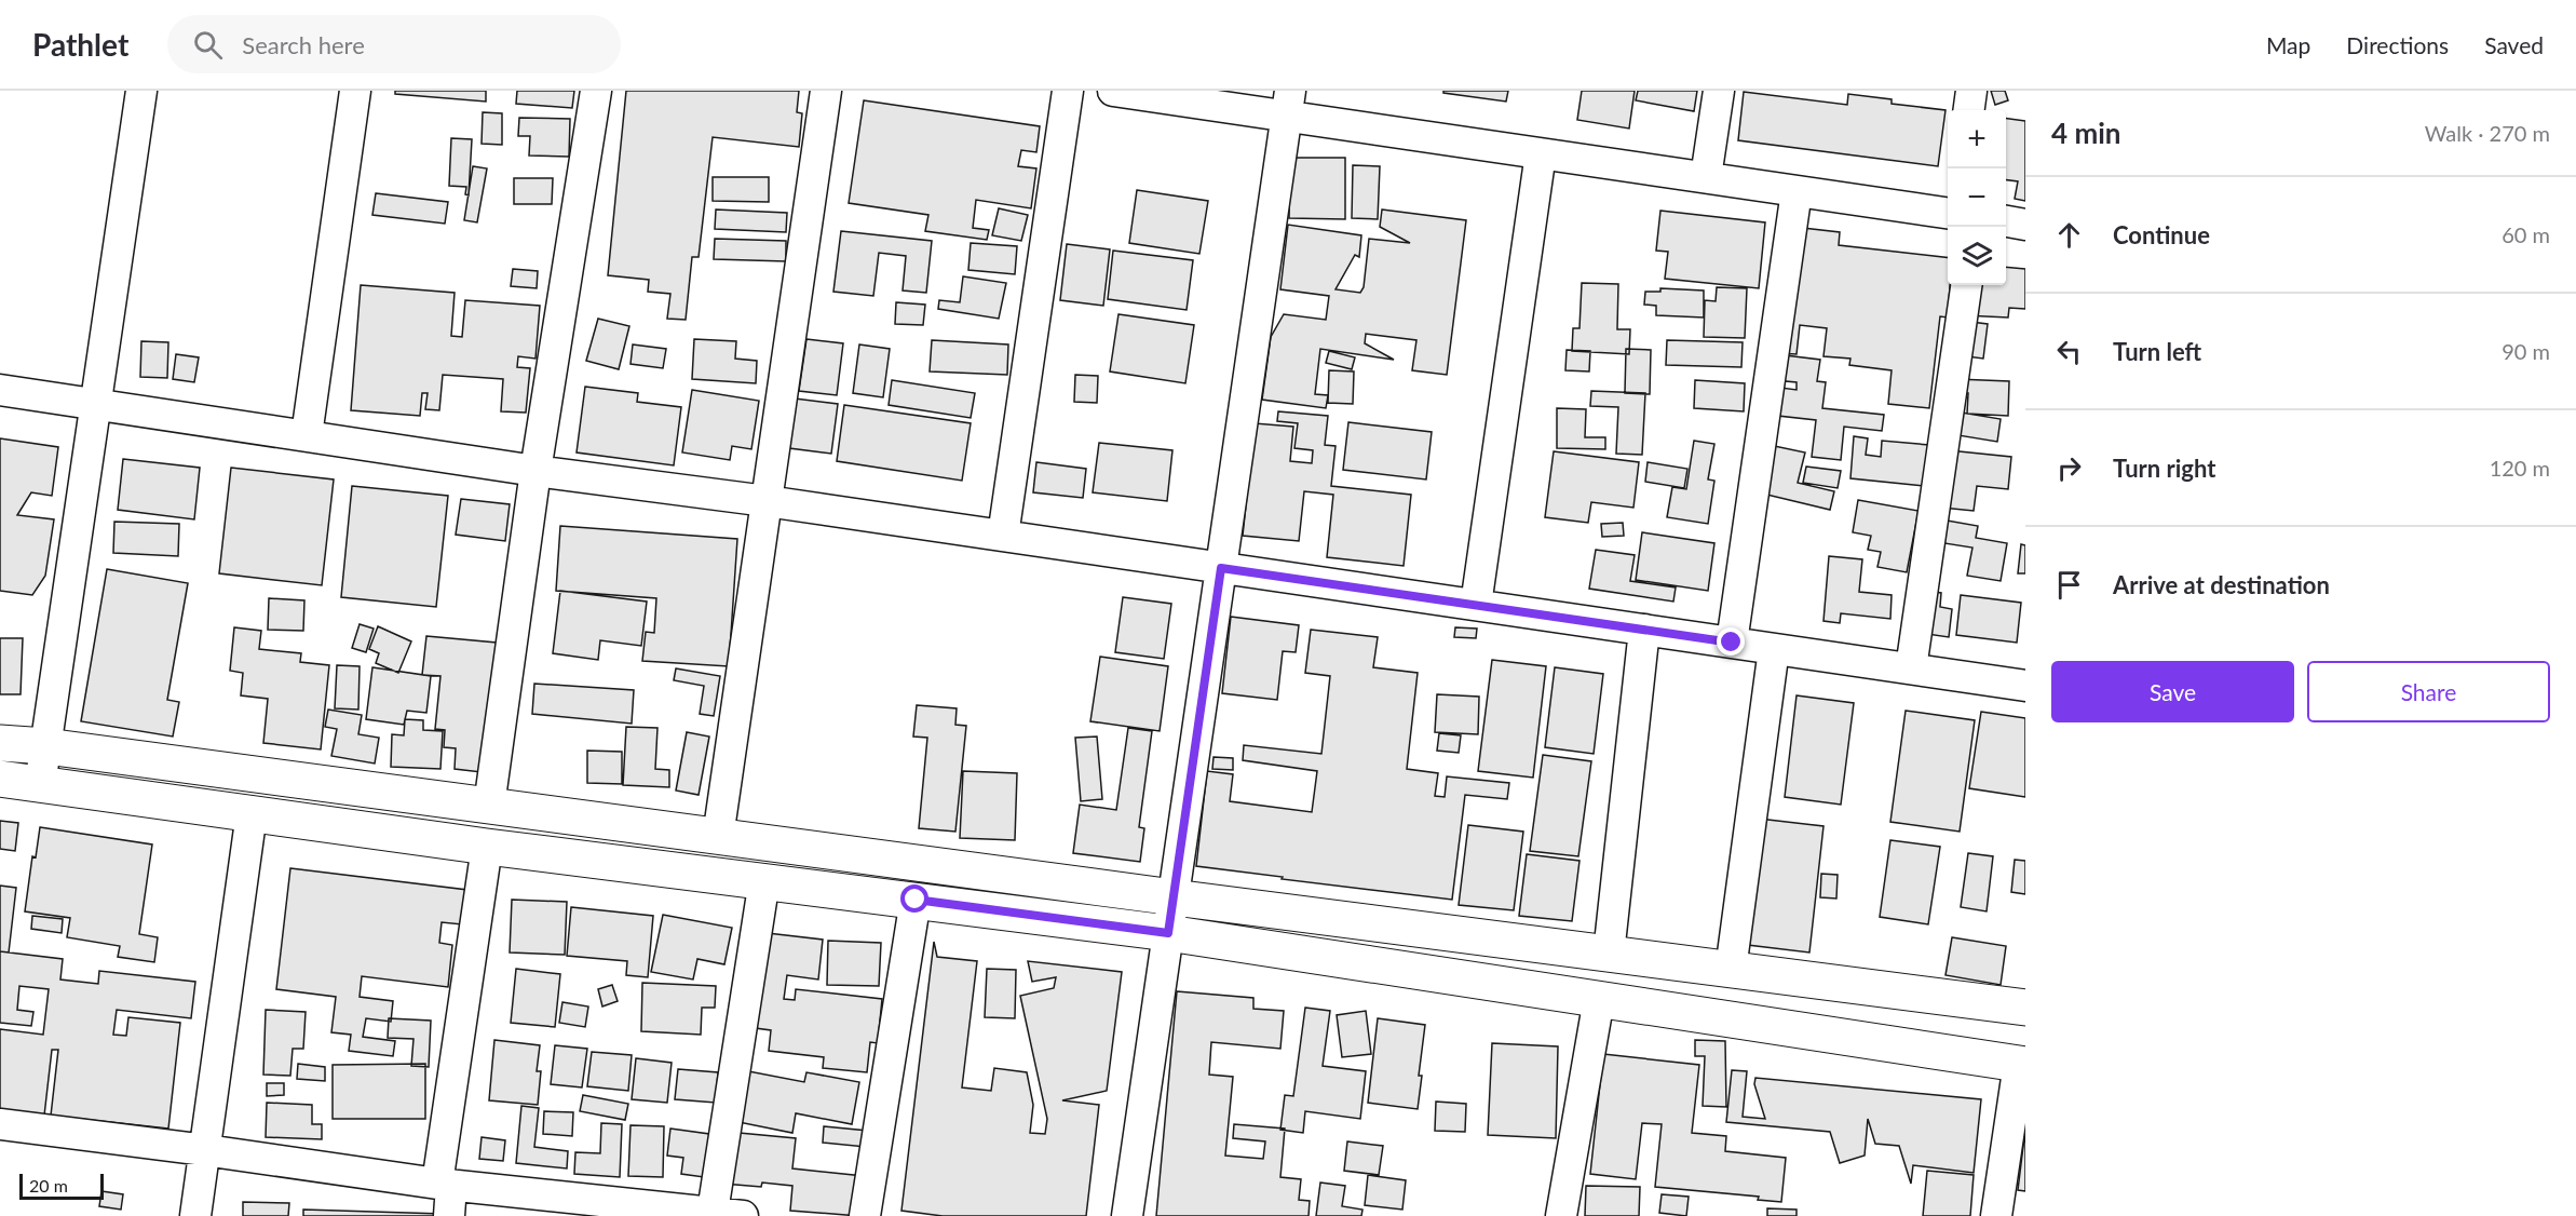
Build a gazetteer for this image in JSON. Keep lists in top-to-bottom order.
{
  "scale_bar": "20 m",
  "page": {
    "header": "Pathlet",
    "search": "Search here",
    "nav": ["Map", "Directions", "Saved"],
    "heading": ["4 min", "Walk · 270 m"],
    "map_buttons": ["+", "−"],
    "list": [
      ["Continue", "60 m"],
      ["Turn left", "90 m"],
      ["Turn right", "120 m"],
      "Arrive at destination"
    ],
    "buttons": ["Save", "Share"],
    "scale": "20 m"
  }
}
